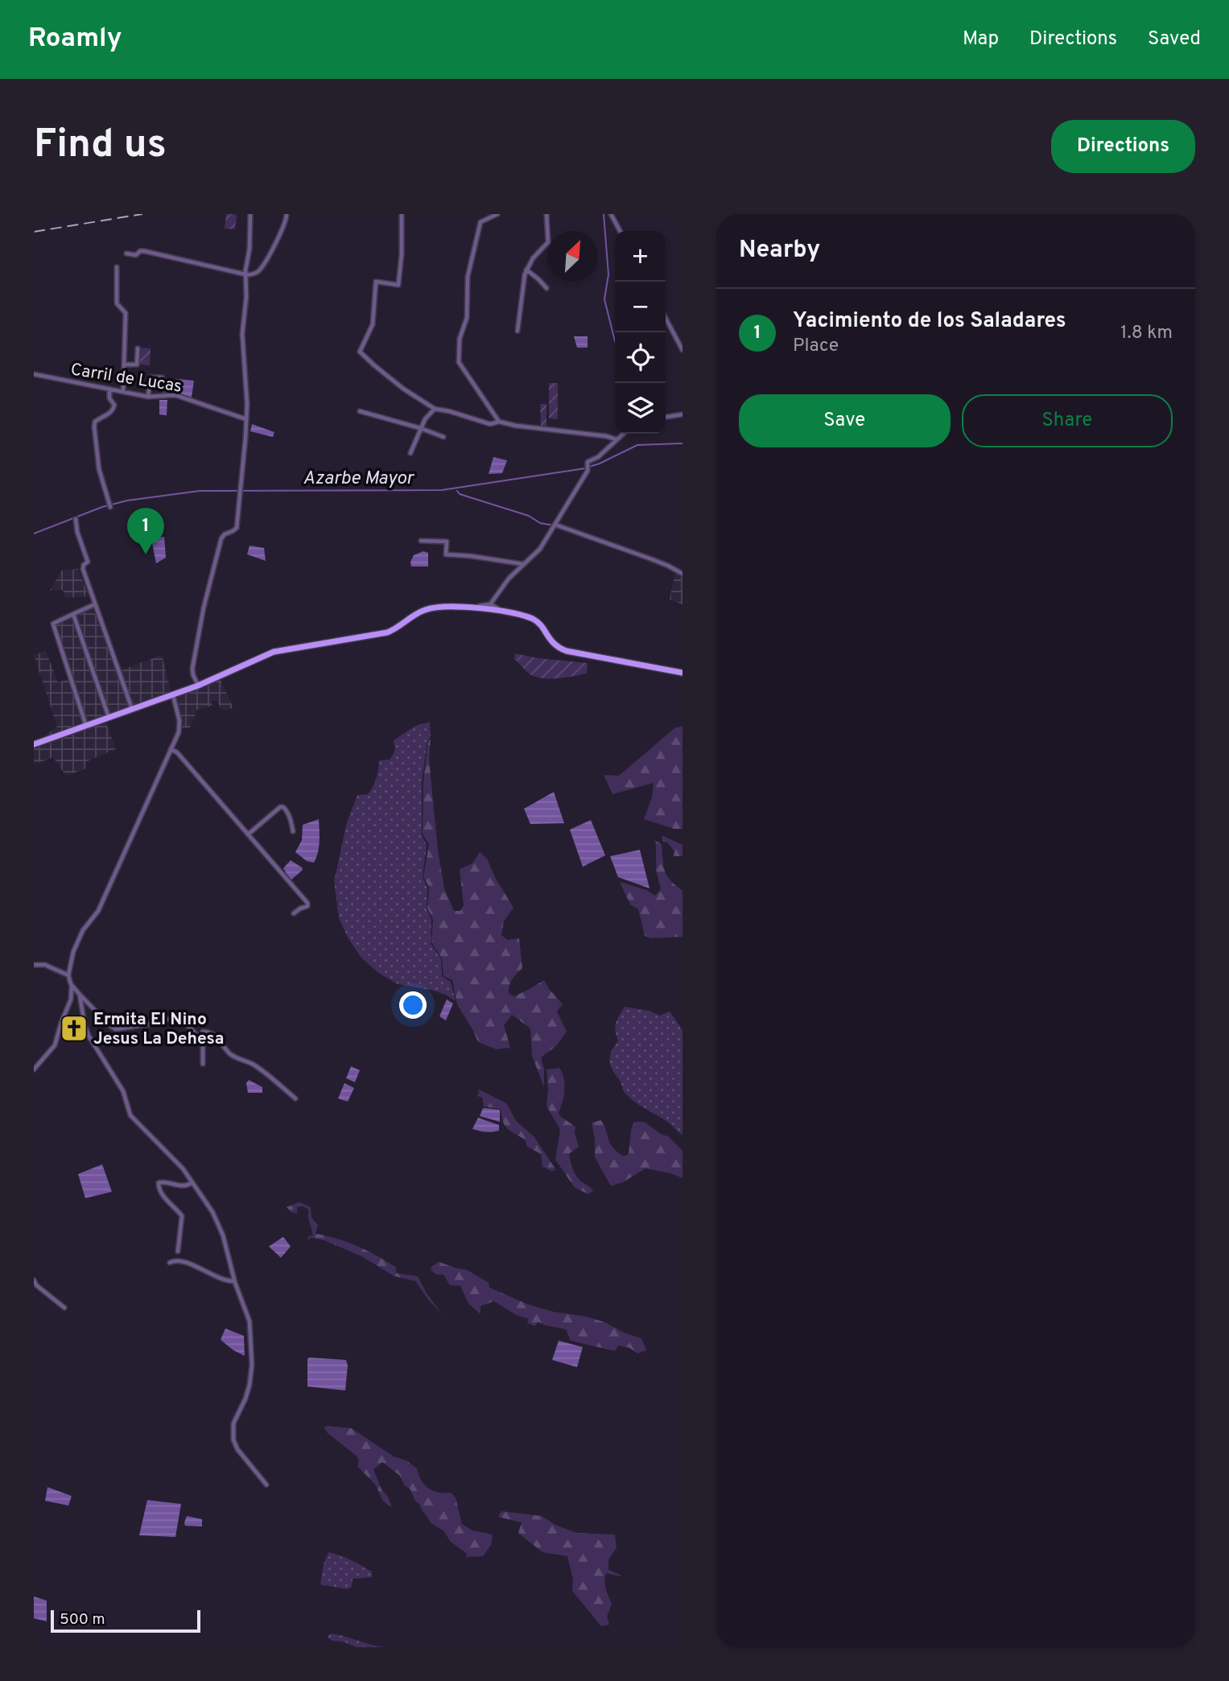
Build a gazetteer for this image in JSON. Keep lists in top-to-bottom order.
{
  "streets": {
    "street": ["Carril de Lucas"]
  },
  "water": ["Azarbe Mayor"],
  "places": {
    "church": ["Ermita El Nino Jesus La Dehesa"]
  },
  "scale_bar": "500 m",
  "north": "top right",
  "page": {
    "header": "Roamly",
    "nav": ["Map", "Directions", "Saved"],
    "buttons": [
      "Directions",
      ["Save", "Share"]
    ],
    "title": "Find us",
    "heading": "Nearby",
    "map_buttons": ["+", "−"],
    "list": [
      {
        "mark": "1",
        "name": "Yacimiento de los Saladares",
        "note": "Place",
        "value": "1.8 km"
      }
    ],
    "pins": "1",
    "scale": "500 m"
  }
}
